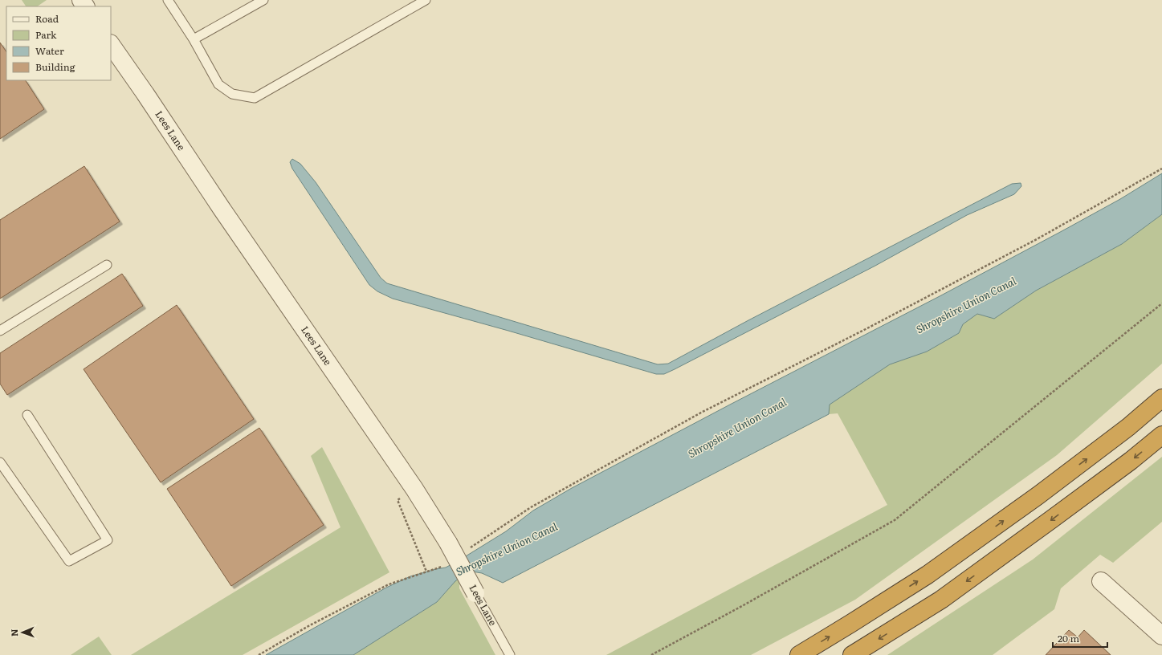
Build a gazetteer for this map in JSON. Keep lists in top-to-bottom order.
{
  "streets": {
    "street": ["Lees Lane"]
  },
  "water": ["Shropshire Union Canal"],
  "legend": [
    "Road",
    "Park",
    "Water",
    "Building"
  ],
  "scale_bar": "20 m",
  "north": "left"
}
